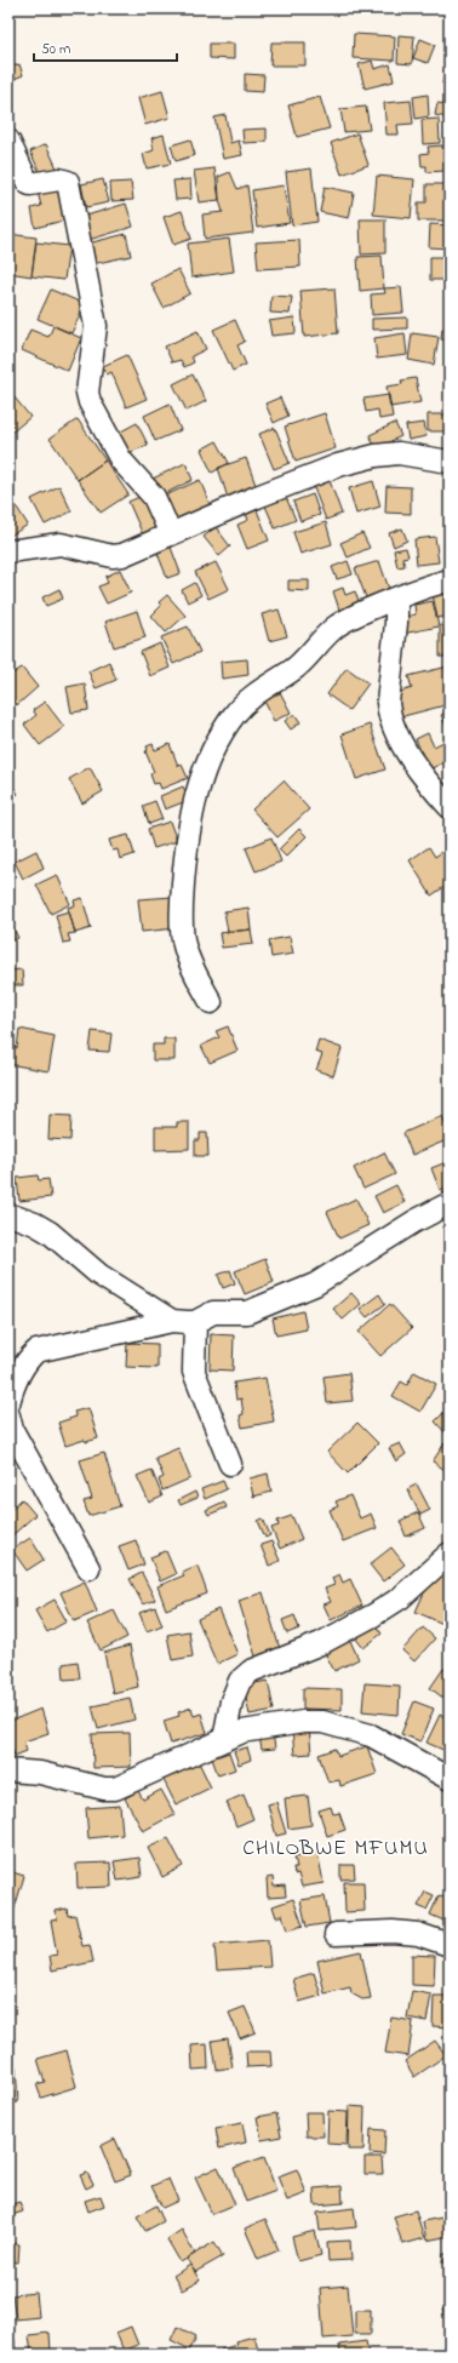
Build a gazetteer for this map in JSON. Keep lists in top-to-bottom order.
{
  "districts": ["CHILOBWE MFUMU"],
  "scale_bar": "50 m"
}
